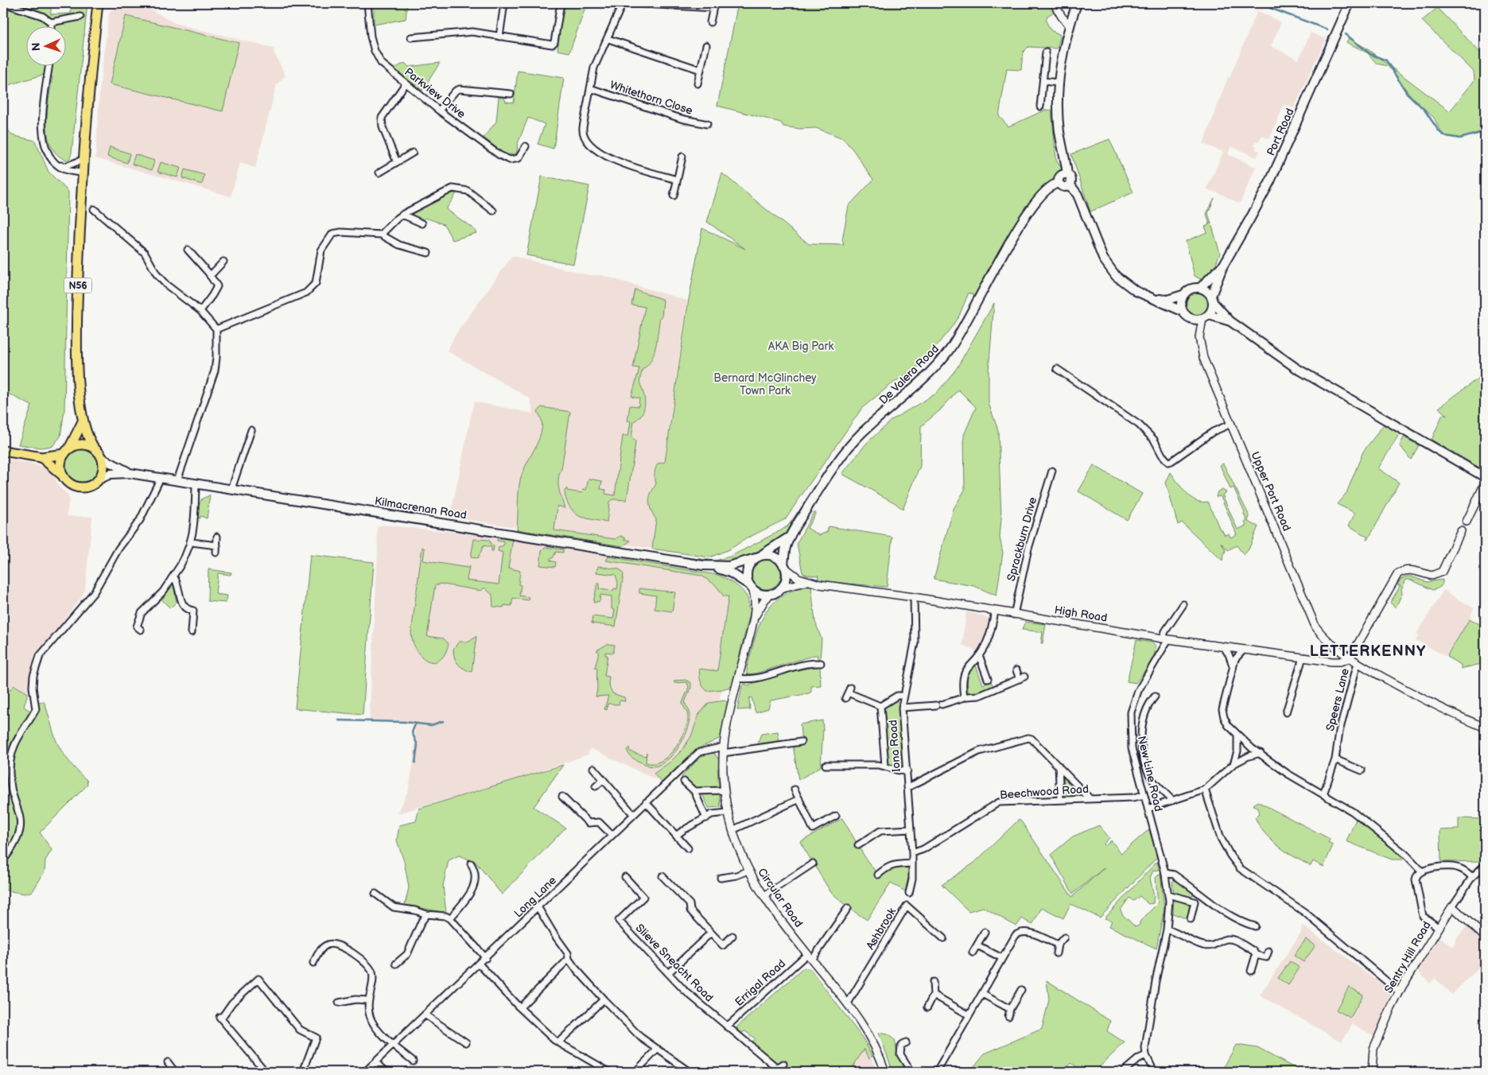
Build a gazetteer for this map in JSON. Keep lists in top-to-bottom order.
{
  "streets": {
    "main road": [
      "Port Road",
      "N56",
      "De Valera Road",
      "Kilmacrenan Road"
    ],
    "street": [
      "Parkview Drive",
      "Whitethorn Close",
      "Upper Port Road",
      "Sprackburn Drive",
      "High Road",
      "Speers Lane",
      "Iona Road",
      "New Line Road",
      "Beechwood Road",
      "Long Lane",
      "Circular Road",
      "Ashbrook",
      "Sentry Hill Road",
      "Slieve Sneacht Road",
      "Errigal Road"
    ]
  },
  "crossings": [
    ["Port Road", "Upper Port Road"],
    ["N56", "Kilmacrenan Road"],
    ["Upper Port Road", "High Road"],
    ["Upper Port Road", "Speers Lane"],
    ["Sprackburn Drive", "High Road"],
    ["High Road", "Iona Road"],
    ["High Road", "New Line Road"],
    ["Iona Road", "Beechwood Road"],
    ["New Line Road", "Beechwood Road"],
    ["Long Lane", "Circular Road"],
    ["Circular Road", "Ashbrook"],
    ["Circular Road", "Errigal Road"],
    ["Slieve Sneacht Road", "Errigal Road"]
  ],
  "districts": ["LETTERKENNY"],
  "parks": ["AKA Big Park", "Bernard McGlinchey Town Park"],
  "north": "left"
}
